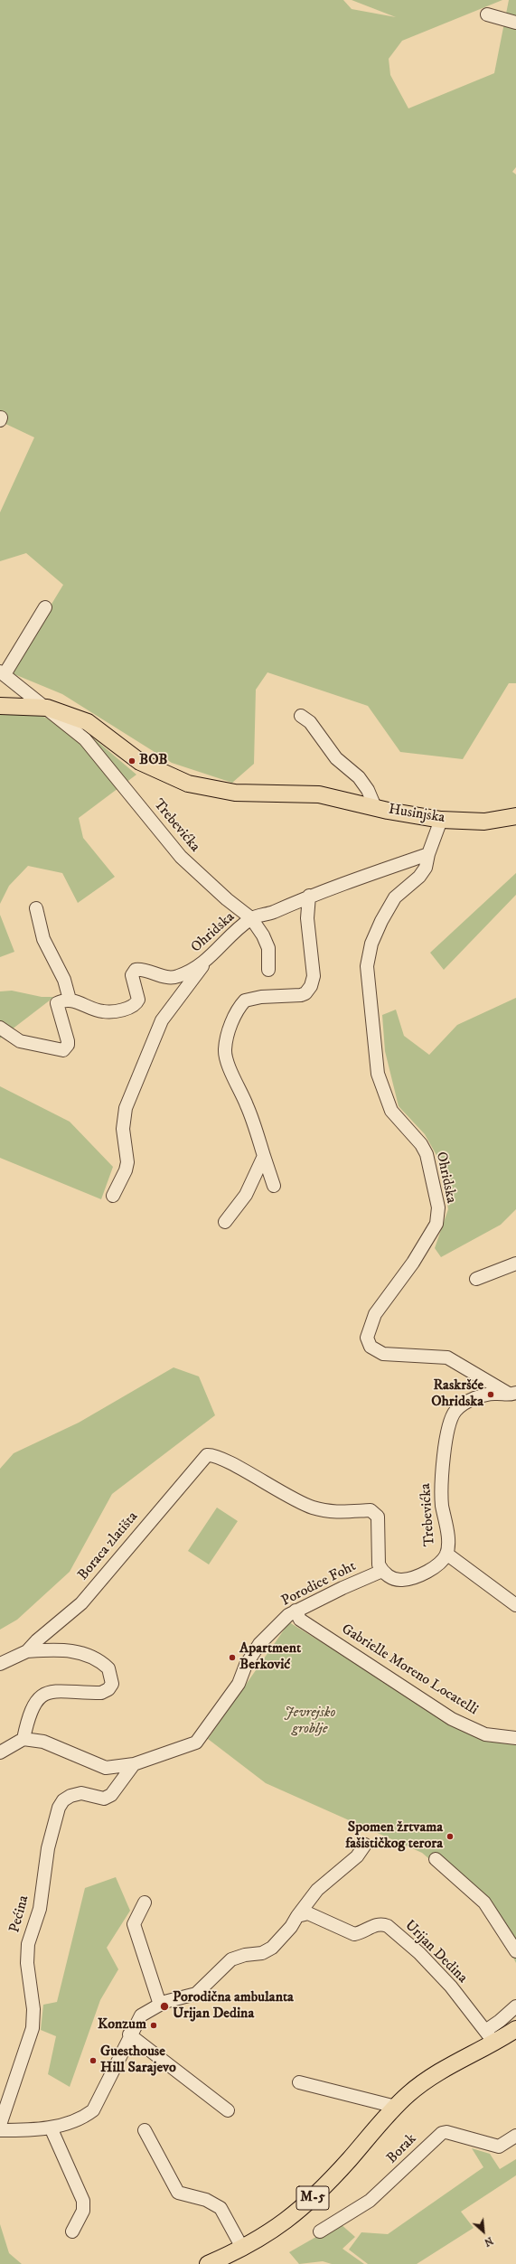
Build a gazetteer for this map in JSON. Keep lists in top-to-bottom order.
{
  "streets": {
    "main road": ["Husinjska", "M-5"],
    "street": [
      "Trebevićka",
      "Ohridska",
      "Boraca zlatišta",
      "Porodice Foht",
      "Gabrielle Moreno Locatelli",
      "Pećina",
      "Urijan Dedina",
      "Borak"
    ]
  },
  "crossings": [
    ["Husinjska", "Trebevićka"],
    ["Husinjska", "Ohridska"],
    ["Trebevićka", "Ohridska"],
    ["Trebevićka", "Boraca zlatišta"],
    ["Trebevićka", "Porodice Foht"],
    ["Boraca zlatišta", "Porodice Foht"],
    ["Porodice Foht", "Gabrielle Moreno Locatelli"],
    ["Porodice Foht", "Pećina"],
    ["Urijan Dedina", "M-5"]
  ],
  "parks": ["Jevrejsko groblje"],
  "places": [
    "BOB",
    "Raskršće Ohridska",
    "Apartment Berković",
    "Spomen žrtvama fašističkog terora",
    "Porodična ambulanta Urijan Dedina",
    "Konzum",
    "Guesthouse Hill Sarajevo"
  ],
  "north": "bottom right"
}
